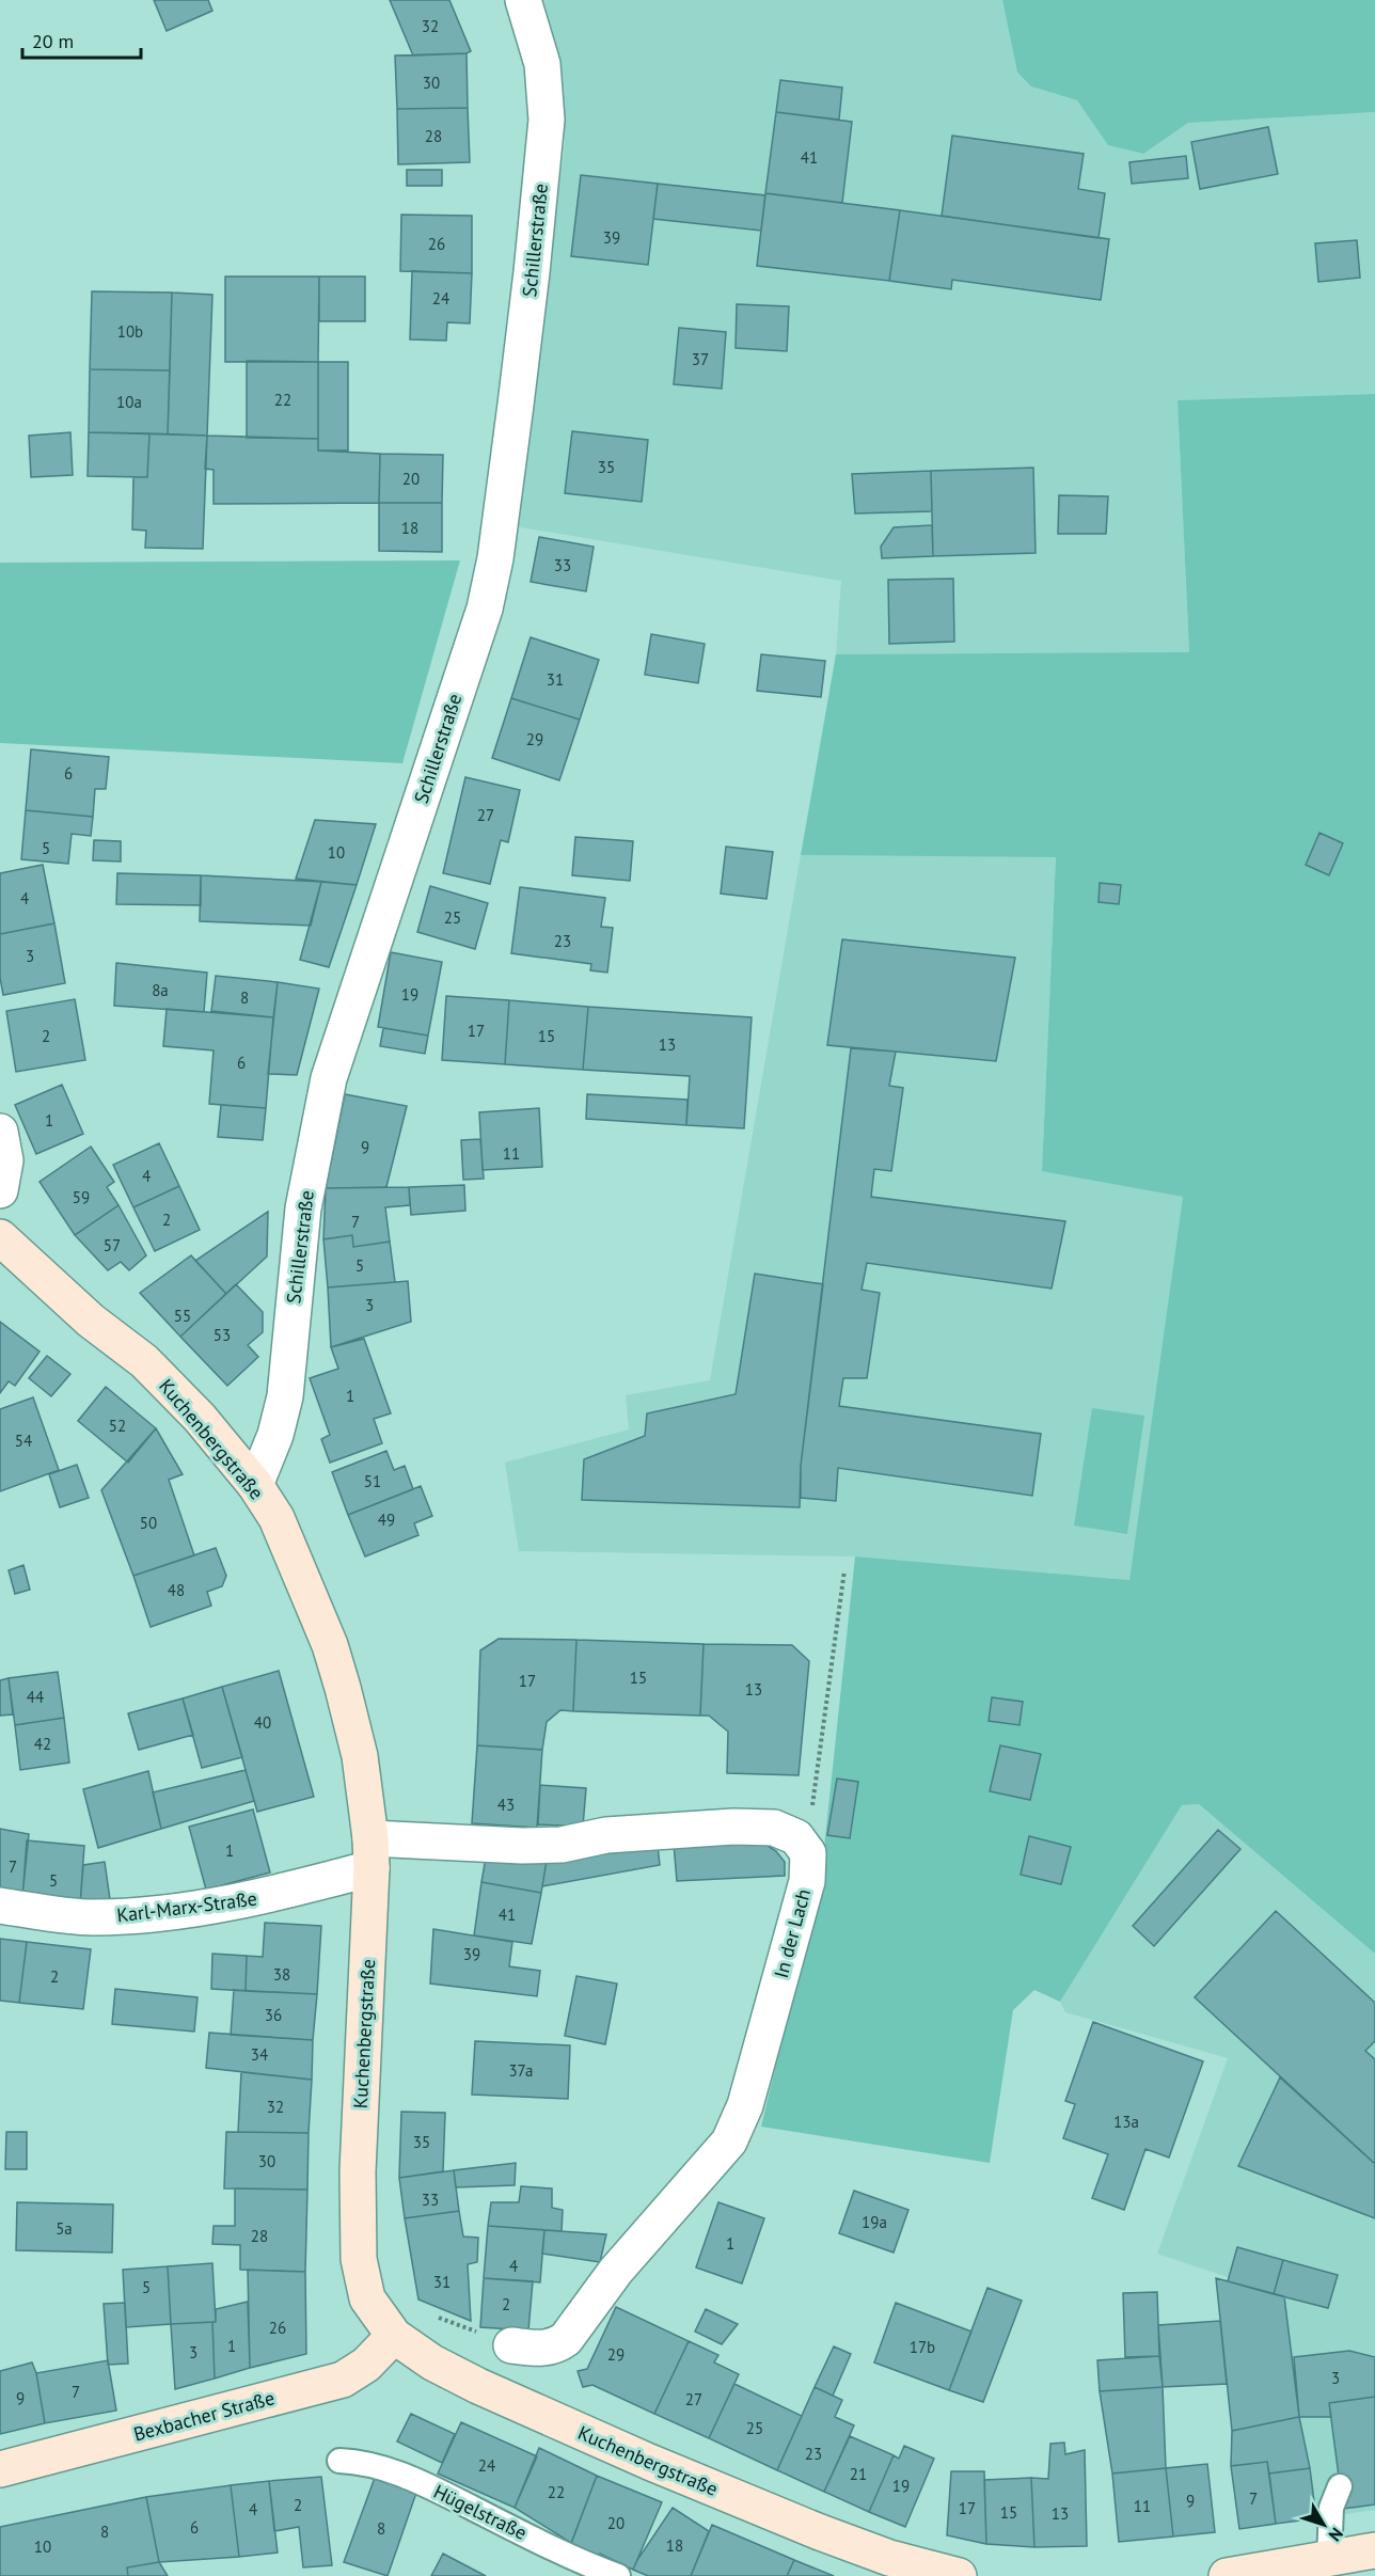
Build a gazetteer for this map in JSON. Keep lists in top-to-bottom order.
{
  "streets": {
    "main road": ["Kuchenbergstraße", "Bexbacher Straße"],
    "street": ["Schillerstraße", "Karl-Marx-Straße", "In der Lach"],
    "lane": ["Hügelstraße"]
  },
  "crossings": [
    ["Schillerstraße", "Kuchenbergstraße"],
    ["Kuchenbergstraße", "Karl-Marx-Straße"],
    ["Kuchenbergstraße", "Bexbacher Straße"]
  ],
  "house_numbers": [
    "32",
    "30",
    "28",
    "41",
    "39",
    "26",
    "24",
    "10b",
    "37",
    "22",
    "10a",
    "35",
    "20",
    "18",
    "33",
    "31",
    "29",
    "6",
    "27",
    "5",
    "10",
    "4",
    "25",
    "23",
    "3",
    "8a",
    "19",
    "8",
    "17",
    "2",
    "15",
    "13",
    "6",
    "1",
    "9",
    "11",
    "4",
    "59",
    "2",
    "7",
    "57",
    "5",
    "3",
    "55",
    "53",
    "1",
    "52",
    "54",
    "51",
    "49",
    "50",
    "48",
    "15",
    "17",
    "13",
    "44",
    "40",
    "42",
    "43",
    "1",
    "7",
    "5",
    "41",
    "39",
    "38",
    "2",
    "36",
    "34",
    "37a",
    "32",
    "13a",
    "35",
    "30",
    "33",
    "19a",
    "5a",
    "28",
    "1",
    "4",
    "31",
    "5",
    "2",
    "26",
    "1",
    "17b",
    "3",
    "29",
    "3",
    "7",
    "9",
    "27",
    "25",
    "23",
    "24",
    "21",
    "19",
    "22",
    "7",
    "9",
    "2",
    "11",
    "17",
    "4",
    "15",
    "13",
    "20",
    "6",
    "8",
    "8",
    "18",
    "10"
  ],
  "scale_bar": "20 m",
  "north": "bottom right"
}
